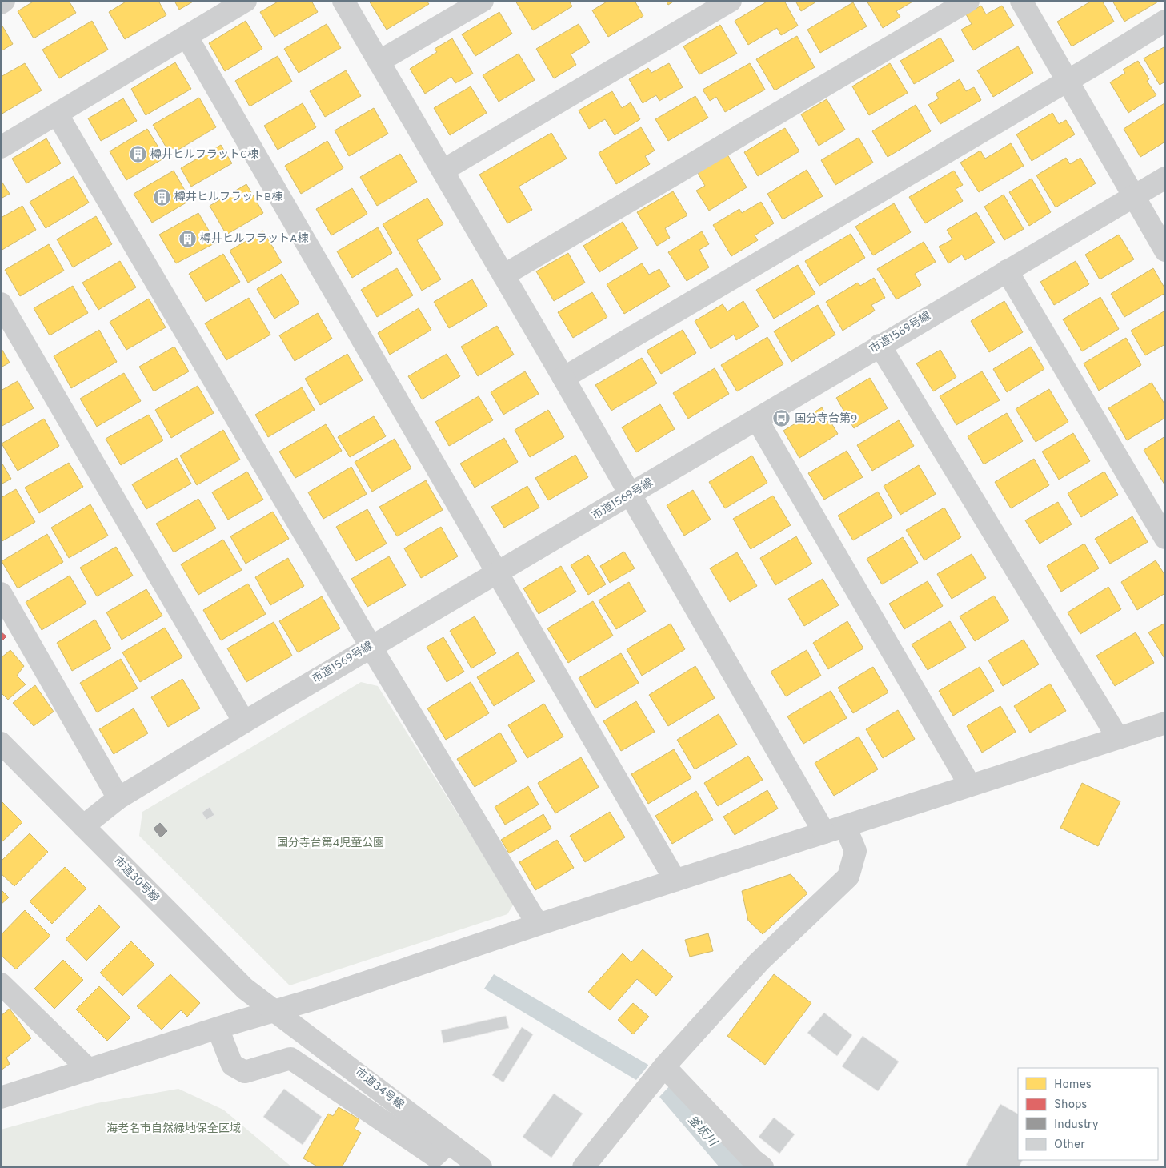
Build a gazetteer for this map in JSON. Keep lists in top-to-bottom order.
{
  "streets": {
    "street": ["市道1569号線", "市道30号線", "市道34号線"]
  },
  "crossings": [
    ["市道1569号線", "市道30号線"],
    ["市道30号線", "市道34号線"]
  ],
  "water": ["釜坂川"],
  "parks": ["国分寺台第4児童公園", "海老名市自然緑地保全区域"],
  "places": {
    "building": ["樽井ヒルフラットC棟", "樽井ヒルフラットB棟", "樽井ヒルフラットA棟"],
    "bus stop": ["国分寺台第9"]
  },
  "legend": [
    "Homes",
    "Shops",
    "Industry",
    "Other"
  ]
}
